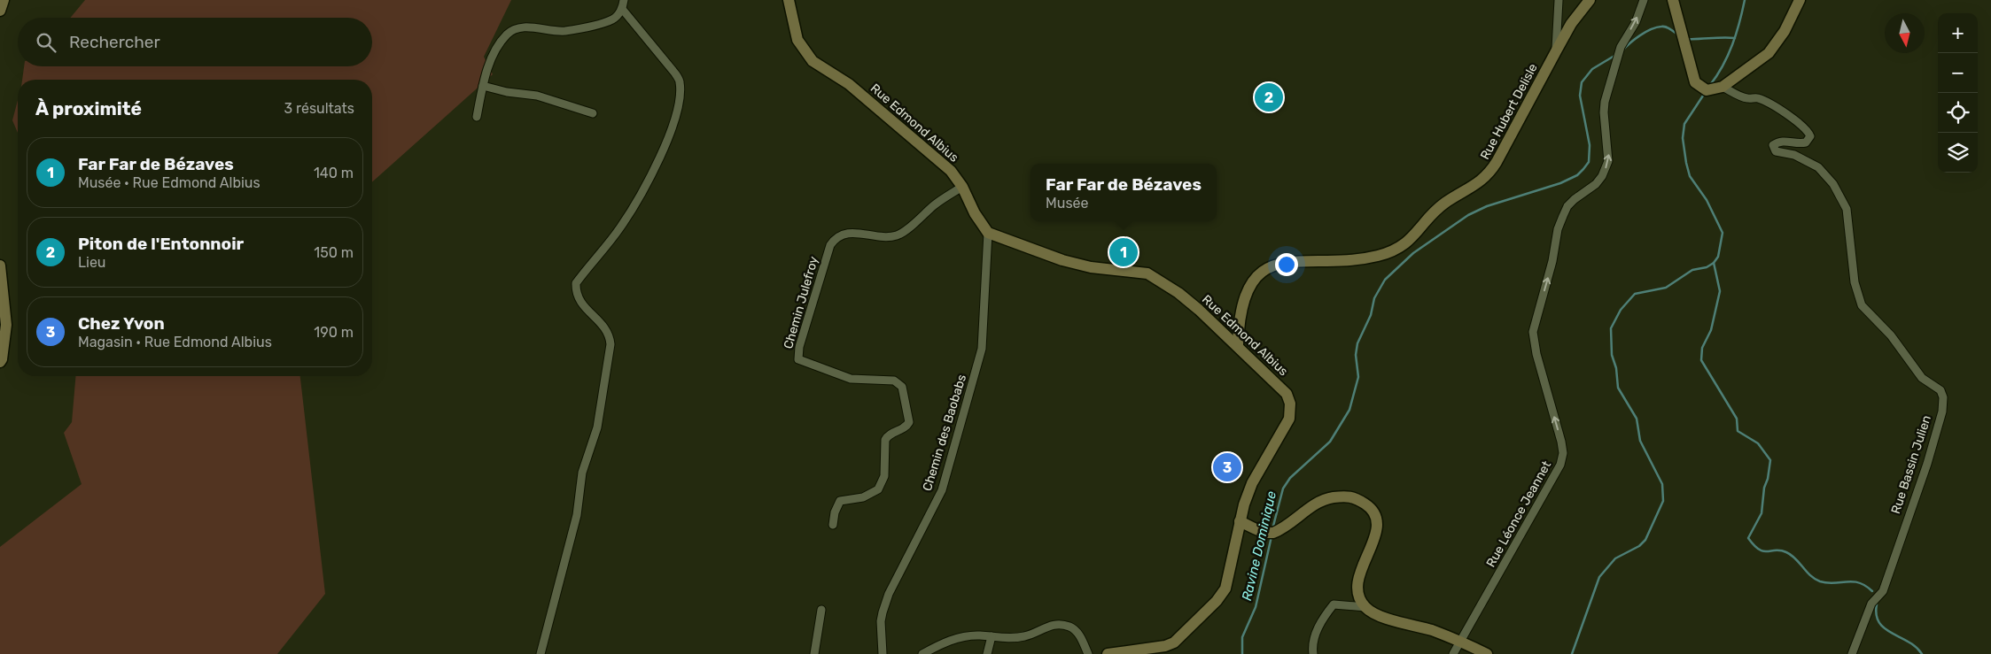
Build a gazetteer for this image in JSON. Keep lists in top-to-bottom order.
{
  "streets": {
    "main road": ["Rue Hubert Delisle", "Rue Edmond Albius"],
    "street": [
      "Chemin Julefroy",
      "Chemin des Baobabs",
      "Rue Bassin Julien",
      "Rue Léonce Jeannet"
    ]
  },
  "crossings": [
    ["Rue Hubert Delisle", "Rue Edmond Albius"],
    ["Rue Edmond Albius", "Chemin Julefroy"],
    ["Rue Edmond Albius", "Chemin des Baobabs"]
  ],
  "one_way": ["Rue Léonce Jeannet"],
  "water": ["Ravine Dominique"],
  "north": "bottom",
  "page": {
    "map_buttons": ["+", "−"],
    "search": "Rechercher",
    "heading": ["À proximité", "3 résultats"],
    "pins": ["2", "1", "3"],
    "list": [
      {
        "mark": "1",
        "name": "Far Far de Bézaves",
        "note": "Musée · Rue Edmond Albius",
        "value": "140 m"
      },
      {
        "mark": "2",
        "name": "Piton de l'Entonnoir",
        "note": "Lieu",
        "value": "150 m"
      },
      {
        "mark": "3",
        "name": "Chez Yvon",
        "note": "Magasin · Rue Edmond Albius",
        "value": "190 m"
      }
    ],
    "popup": ["Far Far de Bézaves", "Musée"]
  }
}
